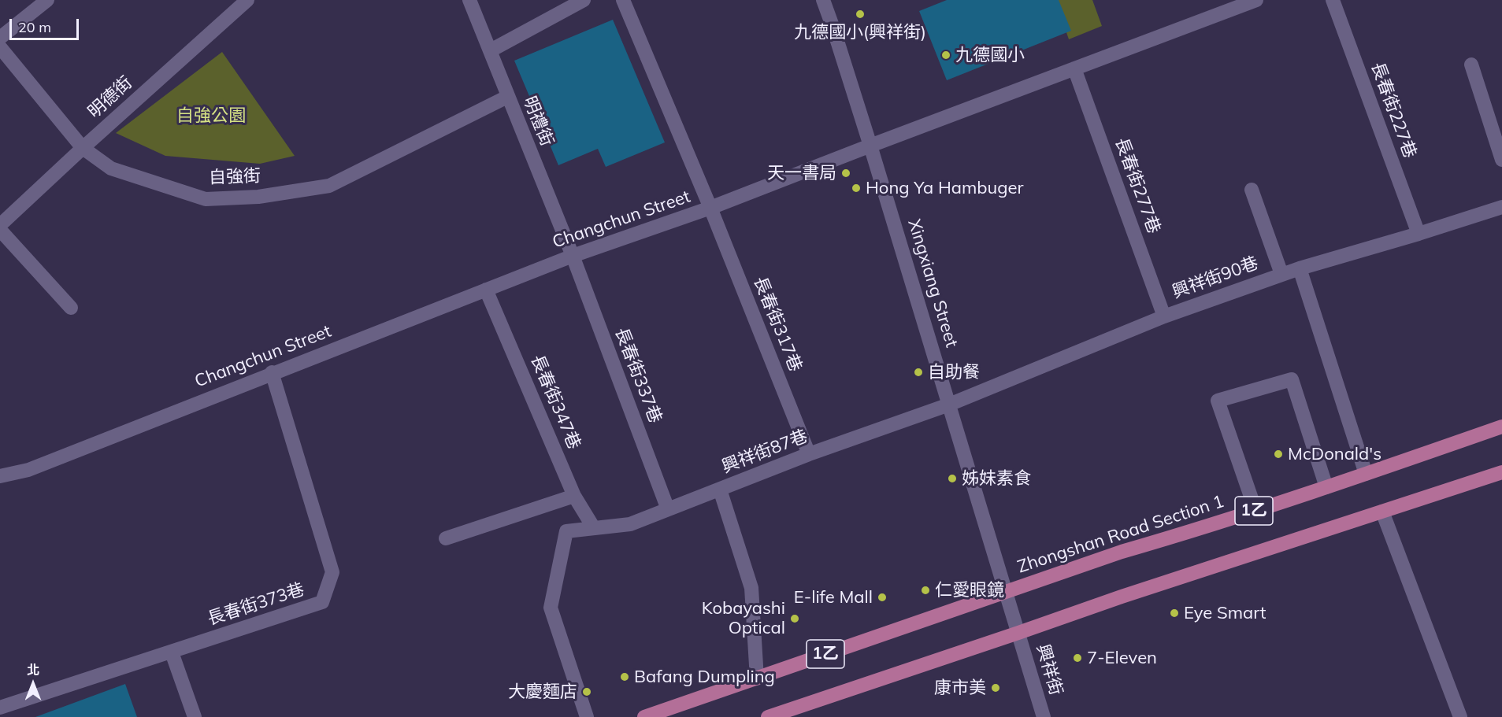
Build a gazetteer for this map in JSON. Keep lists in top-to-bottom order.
{
  "streets": {
    "main road": ["1乙", "Zhongshan Road Section 1"],
    "street": [
      "明德街",
      "長春街227巷",
      "明禮街",
      "自強街",
      "長春街277巷",
      "Changchun Street",
      "興祥街90巷",
      "Xingxiang Street",
      "長春街317巷",
      "長春街337巷",
      "長春街347巷",
      "興祥街87巷",
      "長春街373巷",
      "興祥街"
    ]
  },
  "crossings": [
    ["明德街", "自強街"],
    ["長春街227巷", "興祥街90巷"],
    ["明禮街", "自強街"],
    ["明禮街", "Changchun Street"],
    ["明禮街", "長春街337巷"],
    ["長春街277巷", "Changchun Street"],
    ["長春街277巷", "興祥街90巷"],
    ["Changchun Street", "Xingxiang Street"],
    ["Changchun Street", "長春街317巷"],
    ["Changchun Street", "長春街337巷"],
    ["Changchun Street", "長春街347巷"],
    ["Changchun Street", "長春街373巷"],
    ["興祥街90巷", "Xingxiang Street"],
    ["興祥街90巷", "興祥街87巷"],
    ["Xingxiang Street", "興祥街87巷"],
    ["Xingxiang Street", "1乙"],
    ["Xingxiang Street", "Zhongshan Road Section 1"],
    ["Xingxiang Street", "興祥街"],
    ["長春街317巷", "興祥街87巷"],
    ["長春街337巷", "興祥街87巷"],
    ["長春街347巷", "興祥街87巷"],
    ["1乙", "興祥街"]
  ],
  "parks": ["自強公園"],
  "places": [
    "九德國小(興祥街)",
    "九德國小",
    "天一書局",
    "Hong Ya Hambuger",
    "自助餐",
    "McDonald's",
    "姊妹素食",
    "仁愛眼鏡",
    "E-life Mall",
    "Eye Smart",
    "Kobayashi Optical",
    "7-Eleven",
    "Bafang Dumpling",
    "康市美",
    "大慶麵店"
  ],
  "scale_bar": "20 m",
  "north": "top"
}
